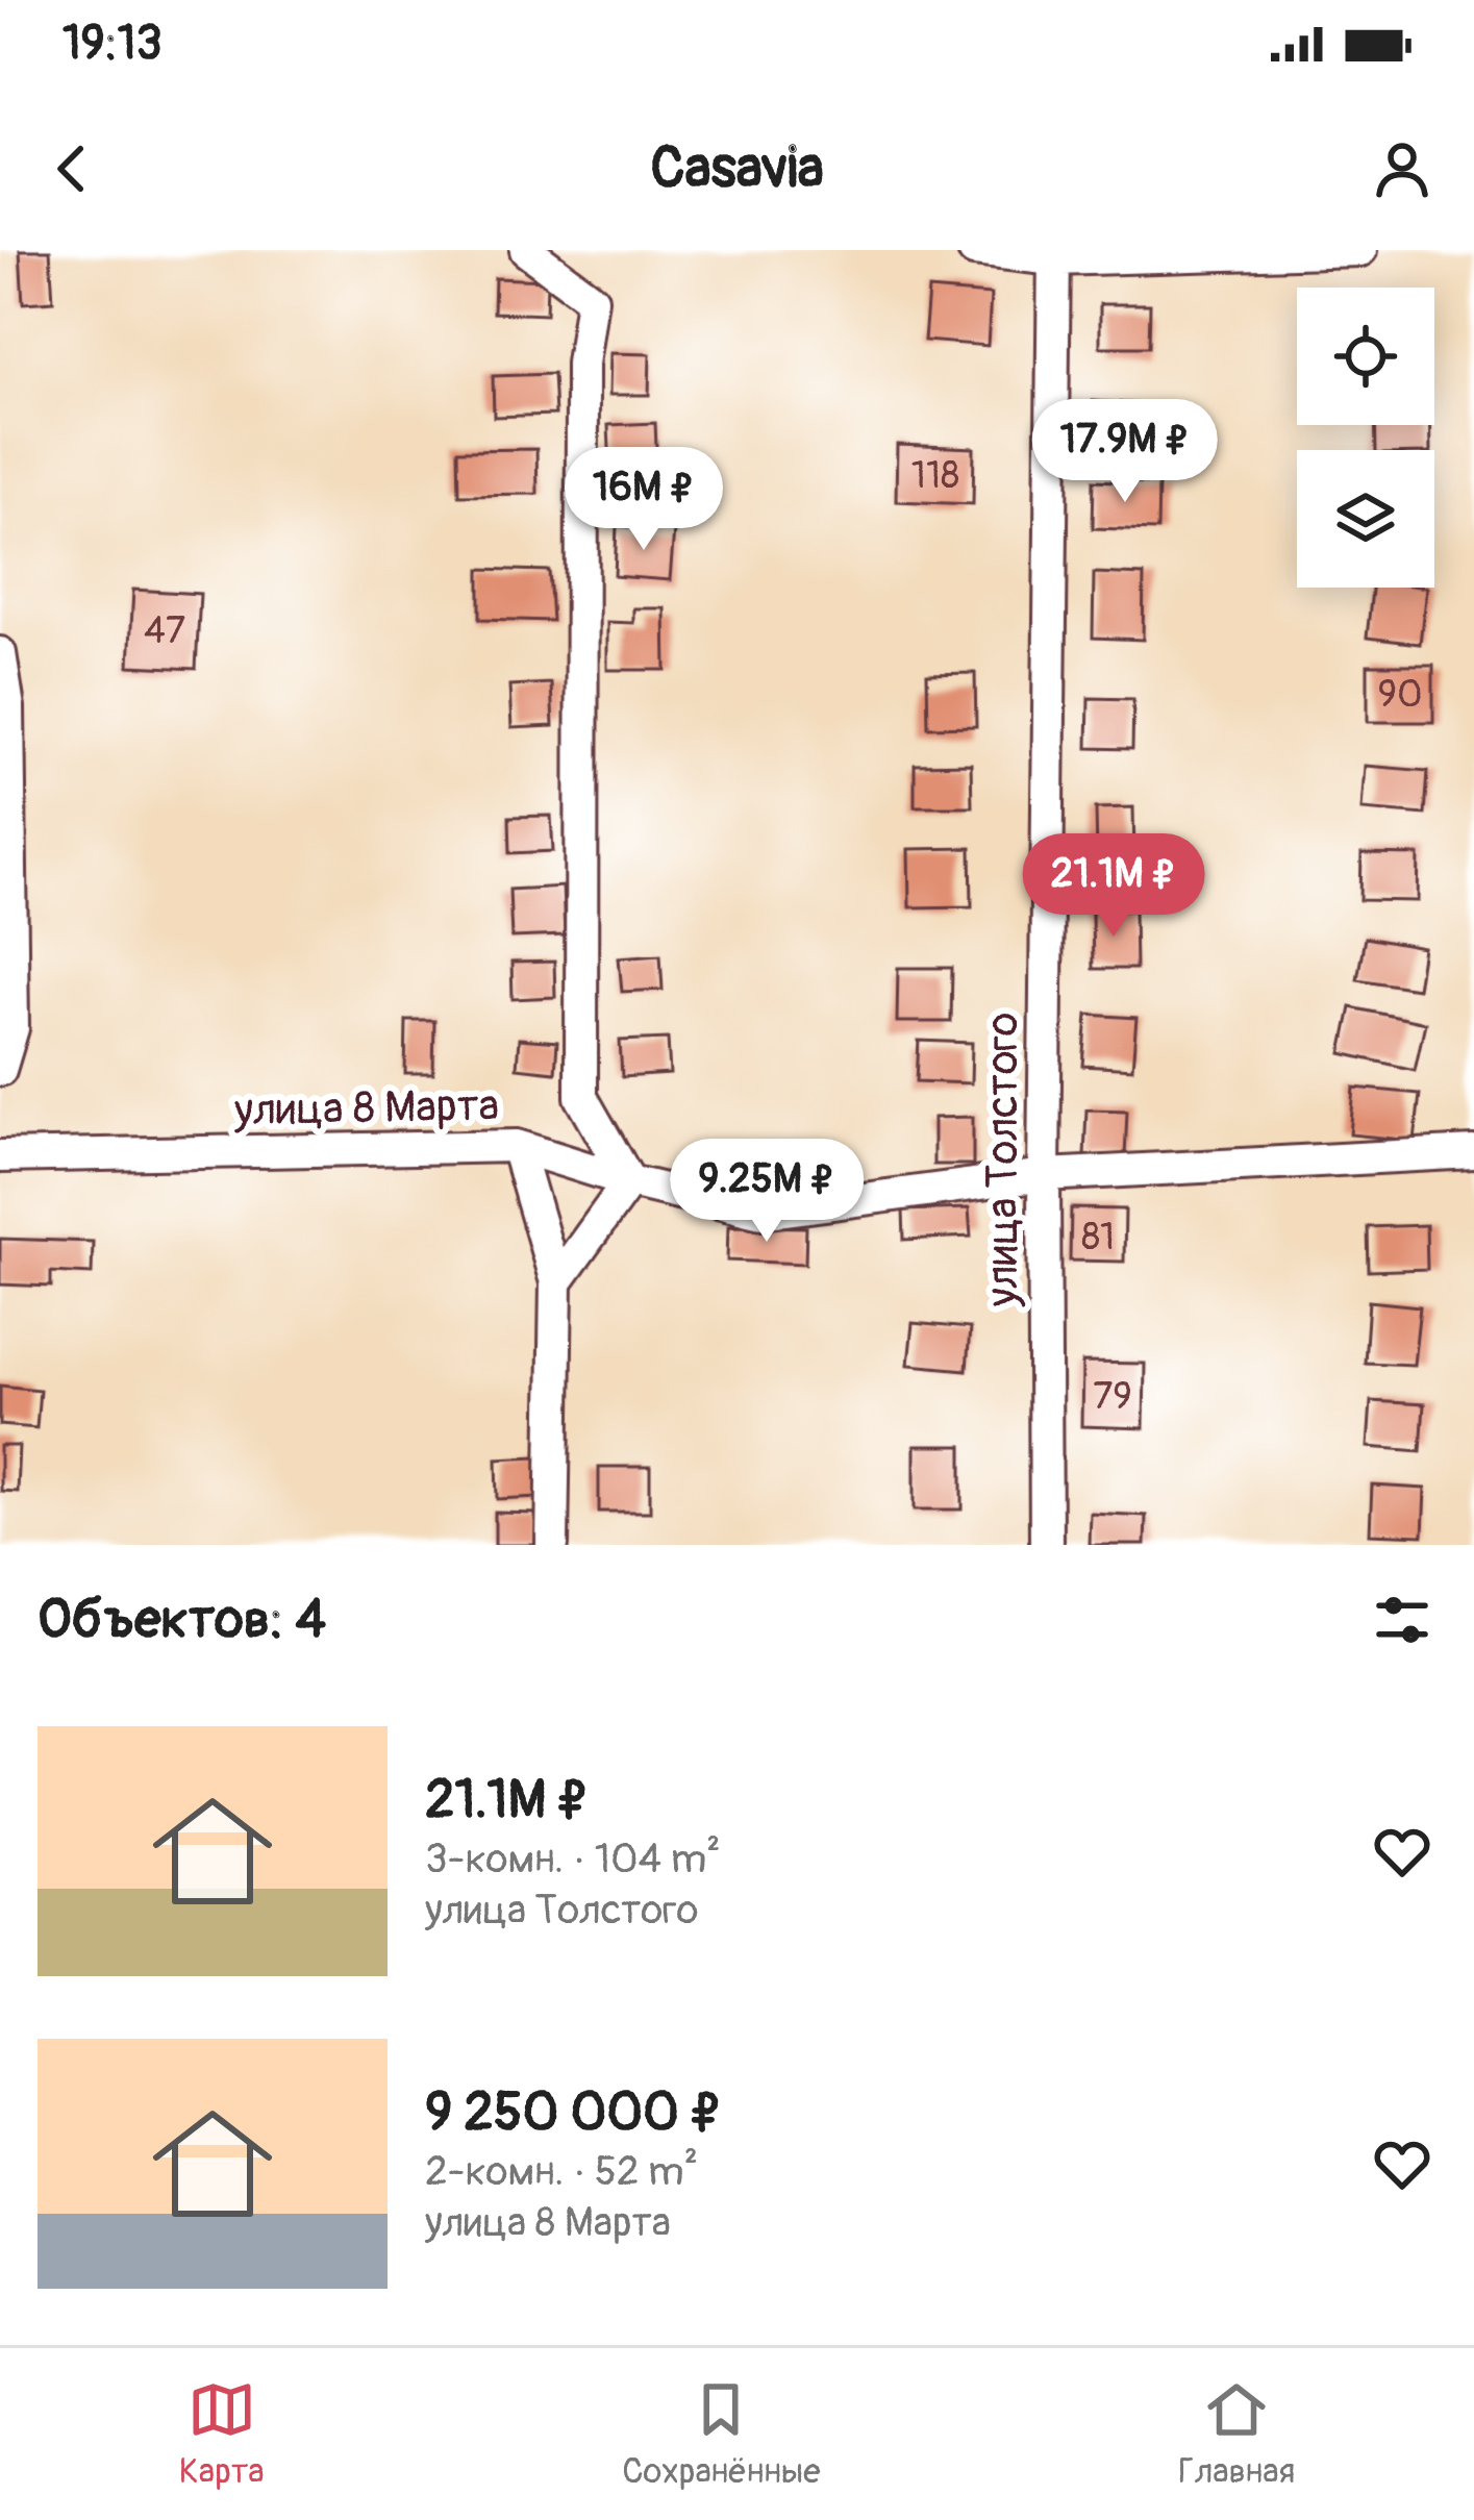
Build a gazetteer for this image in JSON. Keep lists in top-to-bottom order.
{
  "streets": {
    "street": ["улица 8 Марта", "улица Толстого"]
  },
  "crossings": [
    ["улица 8 Марта", "улица Толстого"]
  ],
  "house_numbers": [
    "118",
    "47",
    "90",
    "81",
    "79"
  ],
  "page": {
    "status": "19:13",
    "header": "Casavia",
    "price": [
      "17.9M ₽",
      "16M ₽",
      "21.1M ₽",
      "9.25M ₽"
    ],
    "heading": "Объектов: 4",
    "list": [
      {
        "name": "21.1M ₽",
        "note": "3-комн. · 104 m² · улица Толстого"
      },
      {
        "name": "9 250 000 ₽",
        "note": "2-комн. · 52 m² · улица 8 Марта"
      }
    ],
    "tabs": ["Карта", "Сохранённые", "Главная"]
  }
}
